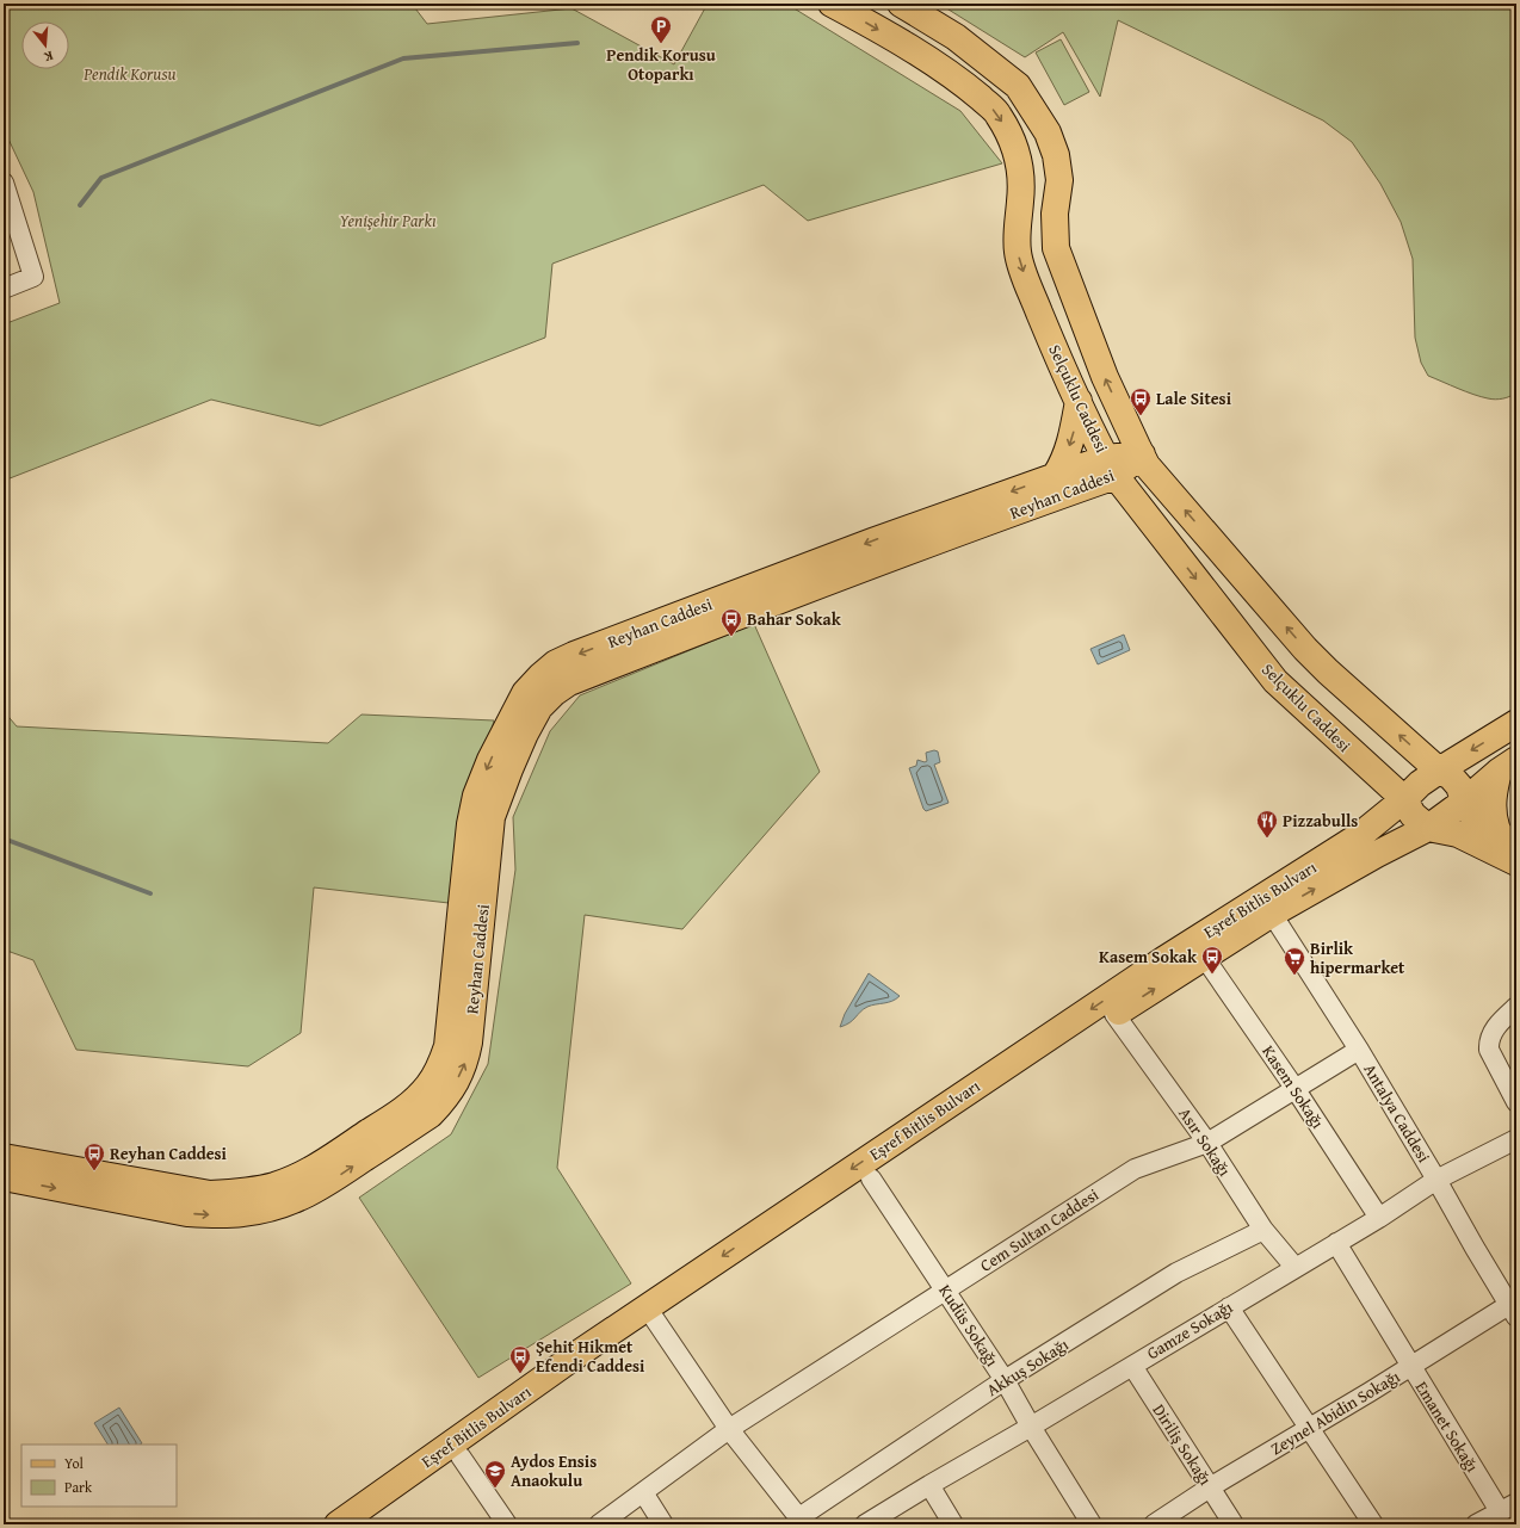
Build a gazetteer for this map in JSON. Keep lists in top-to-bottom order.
{
  "streets": {
    "main road": ["Selçuklu Caddesi", "Reyhan Caddesi", "Eşref Bitlis Bulvarı"],
    "street": [
      "Kasem Sokağı",
      "Antalya Caddesi",
      "Asır Sokağı",
      "Cem Sultan Caddesi",
      "Kudüs Sokağı",
      "Gamze Sokağı",
      "Akkuş Sokağı",
      "Zeynel Abidin Sokağı",
      "Emanet Sokağı",
      "Diriliş Sokağı"
    ]
  },
  "crossings": [
    ["Selçuklu Caddesi", "Reyhan Caddesi"],
    ["Selçuklu Caddesi", "Eşref Bitlis Bulvarı"],
    ["Eşref Bitlis Bulvarı", "Kasem Sokağı"],
    ["Eşref Bitlis Bulvarı", "Antalya Caddesi"],
    ["Eşref Bitlis Bulvarı", "Asır Sokağı"],
    ["Eşref Bitlis Bulvarı", "Kudüs Sokağı"],
    ["Kasem Sokağı", "Cem Sultan Caddesi"],
    ["Kasem Sokağı", "Gamze Sokağı"],
    ["Antalya Caddesi", "Cem Sultan Caddesi"],
    ["Antalya Caddesi", "Gamze Sokağı"],
    ["Antalya Caddesi", "Zeynel Abidin Sokağı"],
    ["Asır Sokağı", "Cem Sultan Caddesi"],
    ["Asır Sokağı", "Gamze Sokağı"],
    ["Asır Sokağı", "Akkuş Sokağı"],
    ["Cem Sultan Caddesi", "Kudüs Sokağı"],
    ["Kudüs Sokağı", "Gamze Sokağı"],
    ["Kudüs Sokağı", "Akkuş Sokağı"],
    ["Gamze Sokağı", "Emanet Sokağı"],
    ["Gamze Sokağı", "Diriliş Sokağı"],
    ["Zeynel Abidin Sokağı", "Emanet Sokağı"],
    ["Zeynel Abidin Sokağı", "Diriliş Sokağı"]
  ],
  "parks": ["Pendik Korusu", "Yenişehir Parkı"],
  "places": {
    "parking": ["Pendik Korusu Otoparkı"],
    "bus stop": [
      "Lale Sitesi",
      "Bahar Sokak",
      "Kasem Sokak",
      "Reyhan Caddesi",
      "Şehit Hikmet Efendi Caddesi"
    ],
    "restaurant": ["Pizzabulls"],
    "supermarket": ["Birlik hipermarket"],
    "school or university": ["Aydos Ensis Anaokulu"]
  },
  "legend": ["Yol", "Park"],
  "north": "bottom"
}
